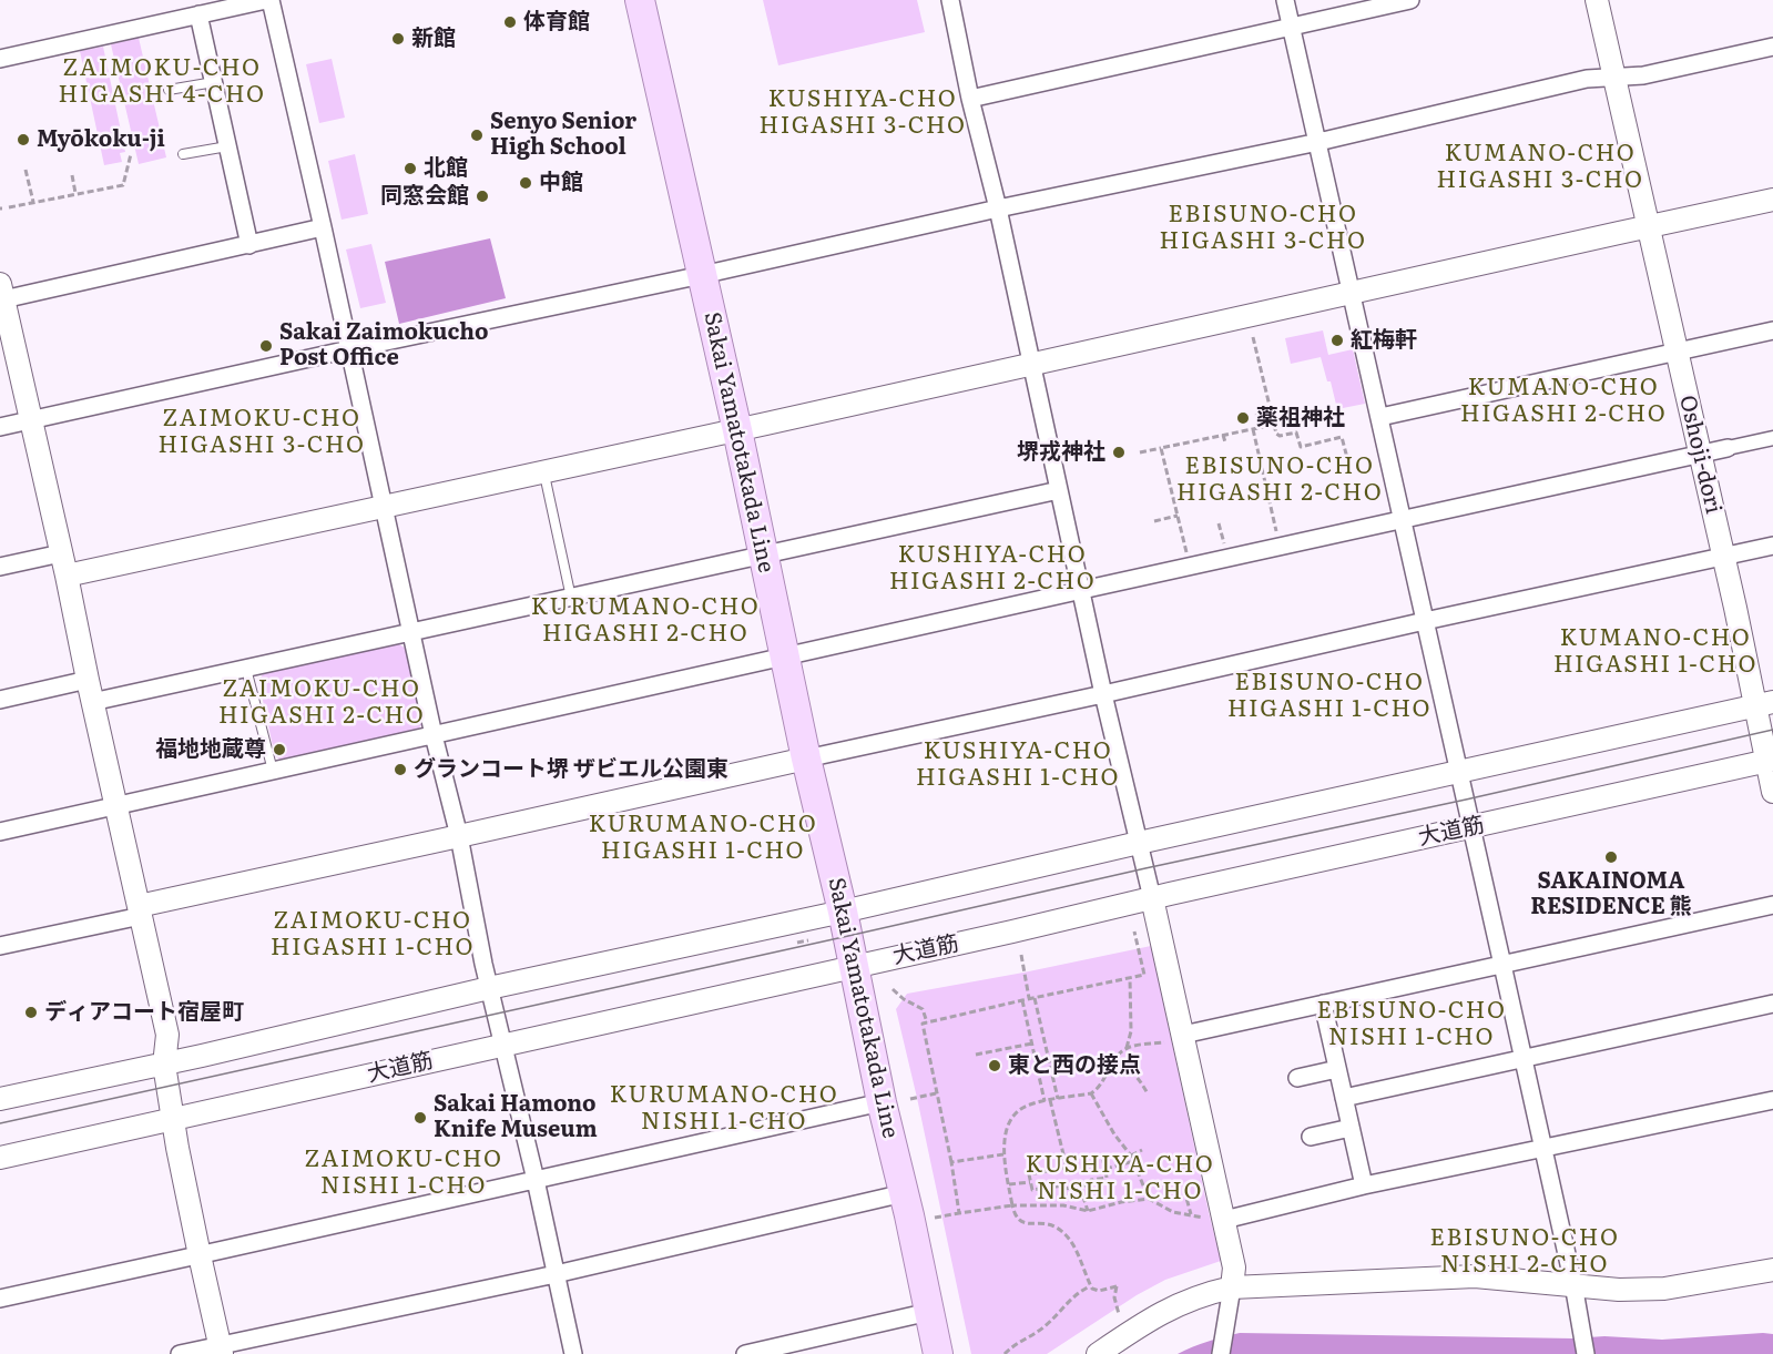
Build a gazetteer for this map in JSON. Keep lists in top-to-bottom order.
{
  "streets": {
    "main road": ["Sakai Yamatotakada Line"],
    "street": ["Oshoji-dori", "大道筋"]
  },
  "crossings": [
    ["Sakai Yamatotakada Line", "大道筋"],
    ["Oshoji-dori", "大道筋"]
  ],
  "districts": [
    "ZAIMOKU-CHO HIGASHI 4-CHO",
    "KUSHIYA-CHO HIGASHI 3-CHO",
    "KUMANO-CHO HIGASHI 3-CHO",
    "EBISUNO-CHO HIGASHI 3-CHO",
    "KUMANO-CHO HIGASHI 2-CHO",
    "ZAIMOKU-CHO HIGASHI 3-CHO",
    "EBISUNO-CHO HIGASHI 2-CHO",
    "KUSHIYA-CHO HIGASHI 2-CHO",
    "KURUMANO-CHO HIGASHI 2-CHO",
    "KUMANO-CHO HIGASHI 1-CHO",
    "EBISUNO-CHO HIGASHI 1-CHO",
    "ZAIMOKU-CHO HIGASHI 2-CHO",
    "KUSHIYA-CHO HIGASHI 1-CHO",
    "KURUMANO-CHO HIGASHI 1-CHO",
    "ZAIMOKU-CHO HIGASHI 1-CHO",
    "EBISUNO-CHO NISHI 1-CHO",
    "KURUMANO-CHO NISHI 1-CHO",
    "ZAIMOKU-CHO NISHI 1-CHO",
    "KUSHIYA-CHO NISHI 1-CHO",
    "EBISUNO-CHO NISHI 2-CHO"
  ],
  "places": [
    "体育館",
    "新館",
    "Senyo Senior High School",
    "Myōkoku-ji",
    "北館",
    "中館",
    "同窓会館",
    "紅梅軒",
    "Sakai Zaimokucho Post Office",
    "薬祖神社",
    "堺戎神社",
    "福地地蔵尊",
    "グランコート堺 ザビエル公園東",
    "SAKAINOMA RESIDENCE 熊",
    "ディアコート宿屋町",
    "東と西の接点",
    "Sakai Hamono Knife Museum"
  ]
}
